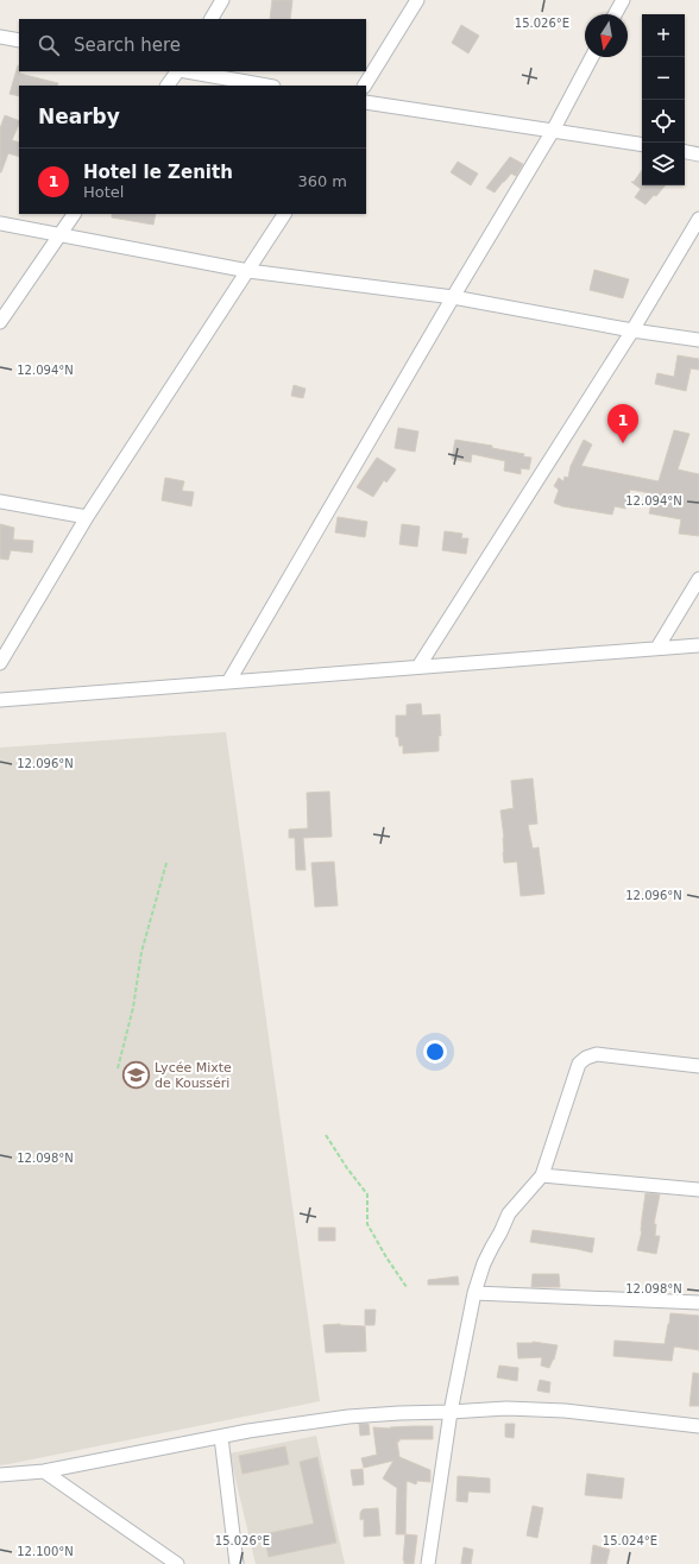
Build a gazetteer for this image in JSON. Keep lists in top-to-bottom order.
{
  "places": {
    "school or university": ["Lycée Mixte de Kousséri"]
  },
  "north": "bottom",
  "page": {
    "map_buttons": ["+", "−"],
    "search": "Search here",
    "heading": "Nearby",
    "list": [
      {
        "mark": "1",
        "name": "Hotel le Zenith",
        "note": "Hotel",
        "value": "360 m"
      }
    ],
    "pins": "1"
  },
  "coordinates": [
    "15.026°E",
    "12.094°N",
    "12.096°N",
    "12.098°N",
    "15.024°E",
    "12.100°N"
  ]
}
